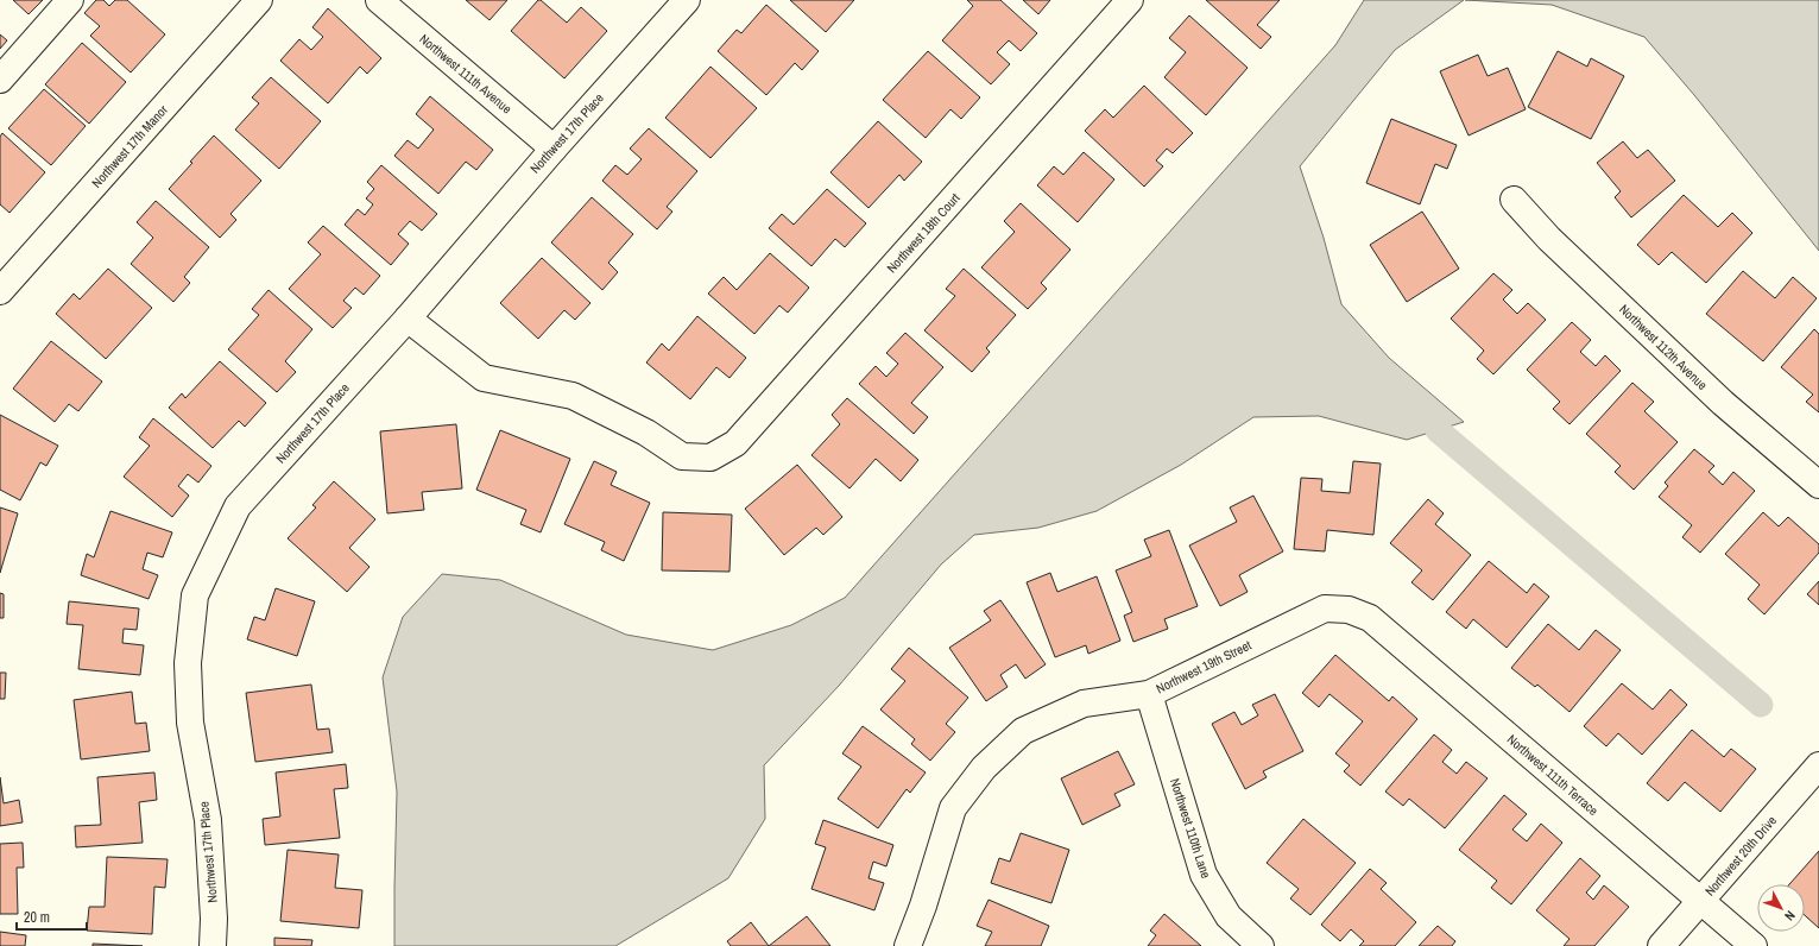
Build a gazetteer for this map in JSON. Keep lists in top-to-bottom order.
{
  "streets": {
    "street": [
      "Northwest 111th Avenue",
      "Northwest 17th Place",
      "Northwest 17th Manor",
      "Northwest 18th Court",
      "Northwest 112th Avenue",
      "Northwest 19th Street",
      "Northwest 111th Terrace",
      "Northwest 110th Lane",
      "Northwest 20th Drive"
    ]
  },
  "crossings": [
    ["Northwest 111th Avenue", "Northwest 17th Place"],
    ["Northwest 17th Place", "Northwest 18th Court"],
    ["Northwest 19th Street", "Northwest 111th Terrace"],
    ["Northwest 19th Street", "Northwest 110th Lane"],
    ["Northwest 111th Terrace", "Northwest 20th Drive"]
  ],
  "scale_bar": "20 m",
  "north": "bottom right"
}
